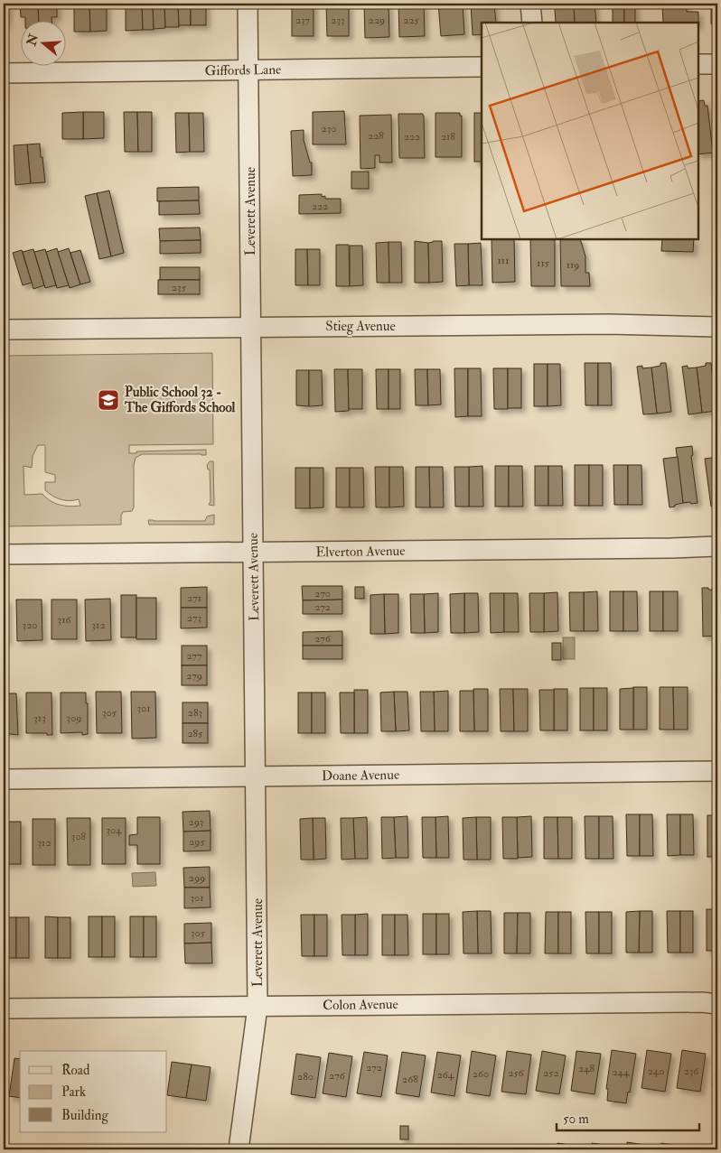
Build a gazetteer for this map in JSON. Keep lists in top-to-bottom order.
{
  "streets": {
    "street": [
      "Giffords Lane",
      "Leverett Avenue",
      "Stieg Avenue",
      "Elverton Avenue",
      "Doane Avenue",
      "Colon Avenue"
    ]
  },
  "crossings": [
    ["Giffords Lane", "Leverett Avenue"],
    ["Leverett Avenue", "Stieg Avenue"],
    ["Leverett Avenue", "Elverton Avenue"],
    ["Leverett Avenue", "Doane Avenue"],
    ["Leverett Avenue", "Colon Avenue"]
  ],
  "places": {
    "school or university": ["Public School 32 - The Giffords School"]
  },
  "house_numbers": [
    "237",
    "233",
    "229",
    "225",
    "230",
    "228",
    "222",
    "218",
    "222",
    "111",
    "115",
    "119",
    "235",
    "270",
    "271",
    "272",
    "273",
    "316",
    "320",
    "312",
    "276",
    "277",
    "279",
    "301",
    "305",
    "283",
    "313",
    "309",
    "285",
    "293",
    "304",
    "308",
    "295",
    "312",
    "299",
    "301",
    "305",
    "272",
    "248",
    "240",
    "236",
    "244",
    "256",
    "252",
    "260",
    "264",
    "276",
    "280",
    "268"
  ],
  "legend": ["Road", "Park", "Building"],
  "scale_bar": "50 m",
  "north": "left"
}
